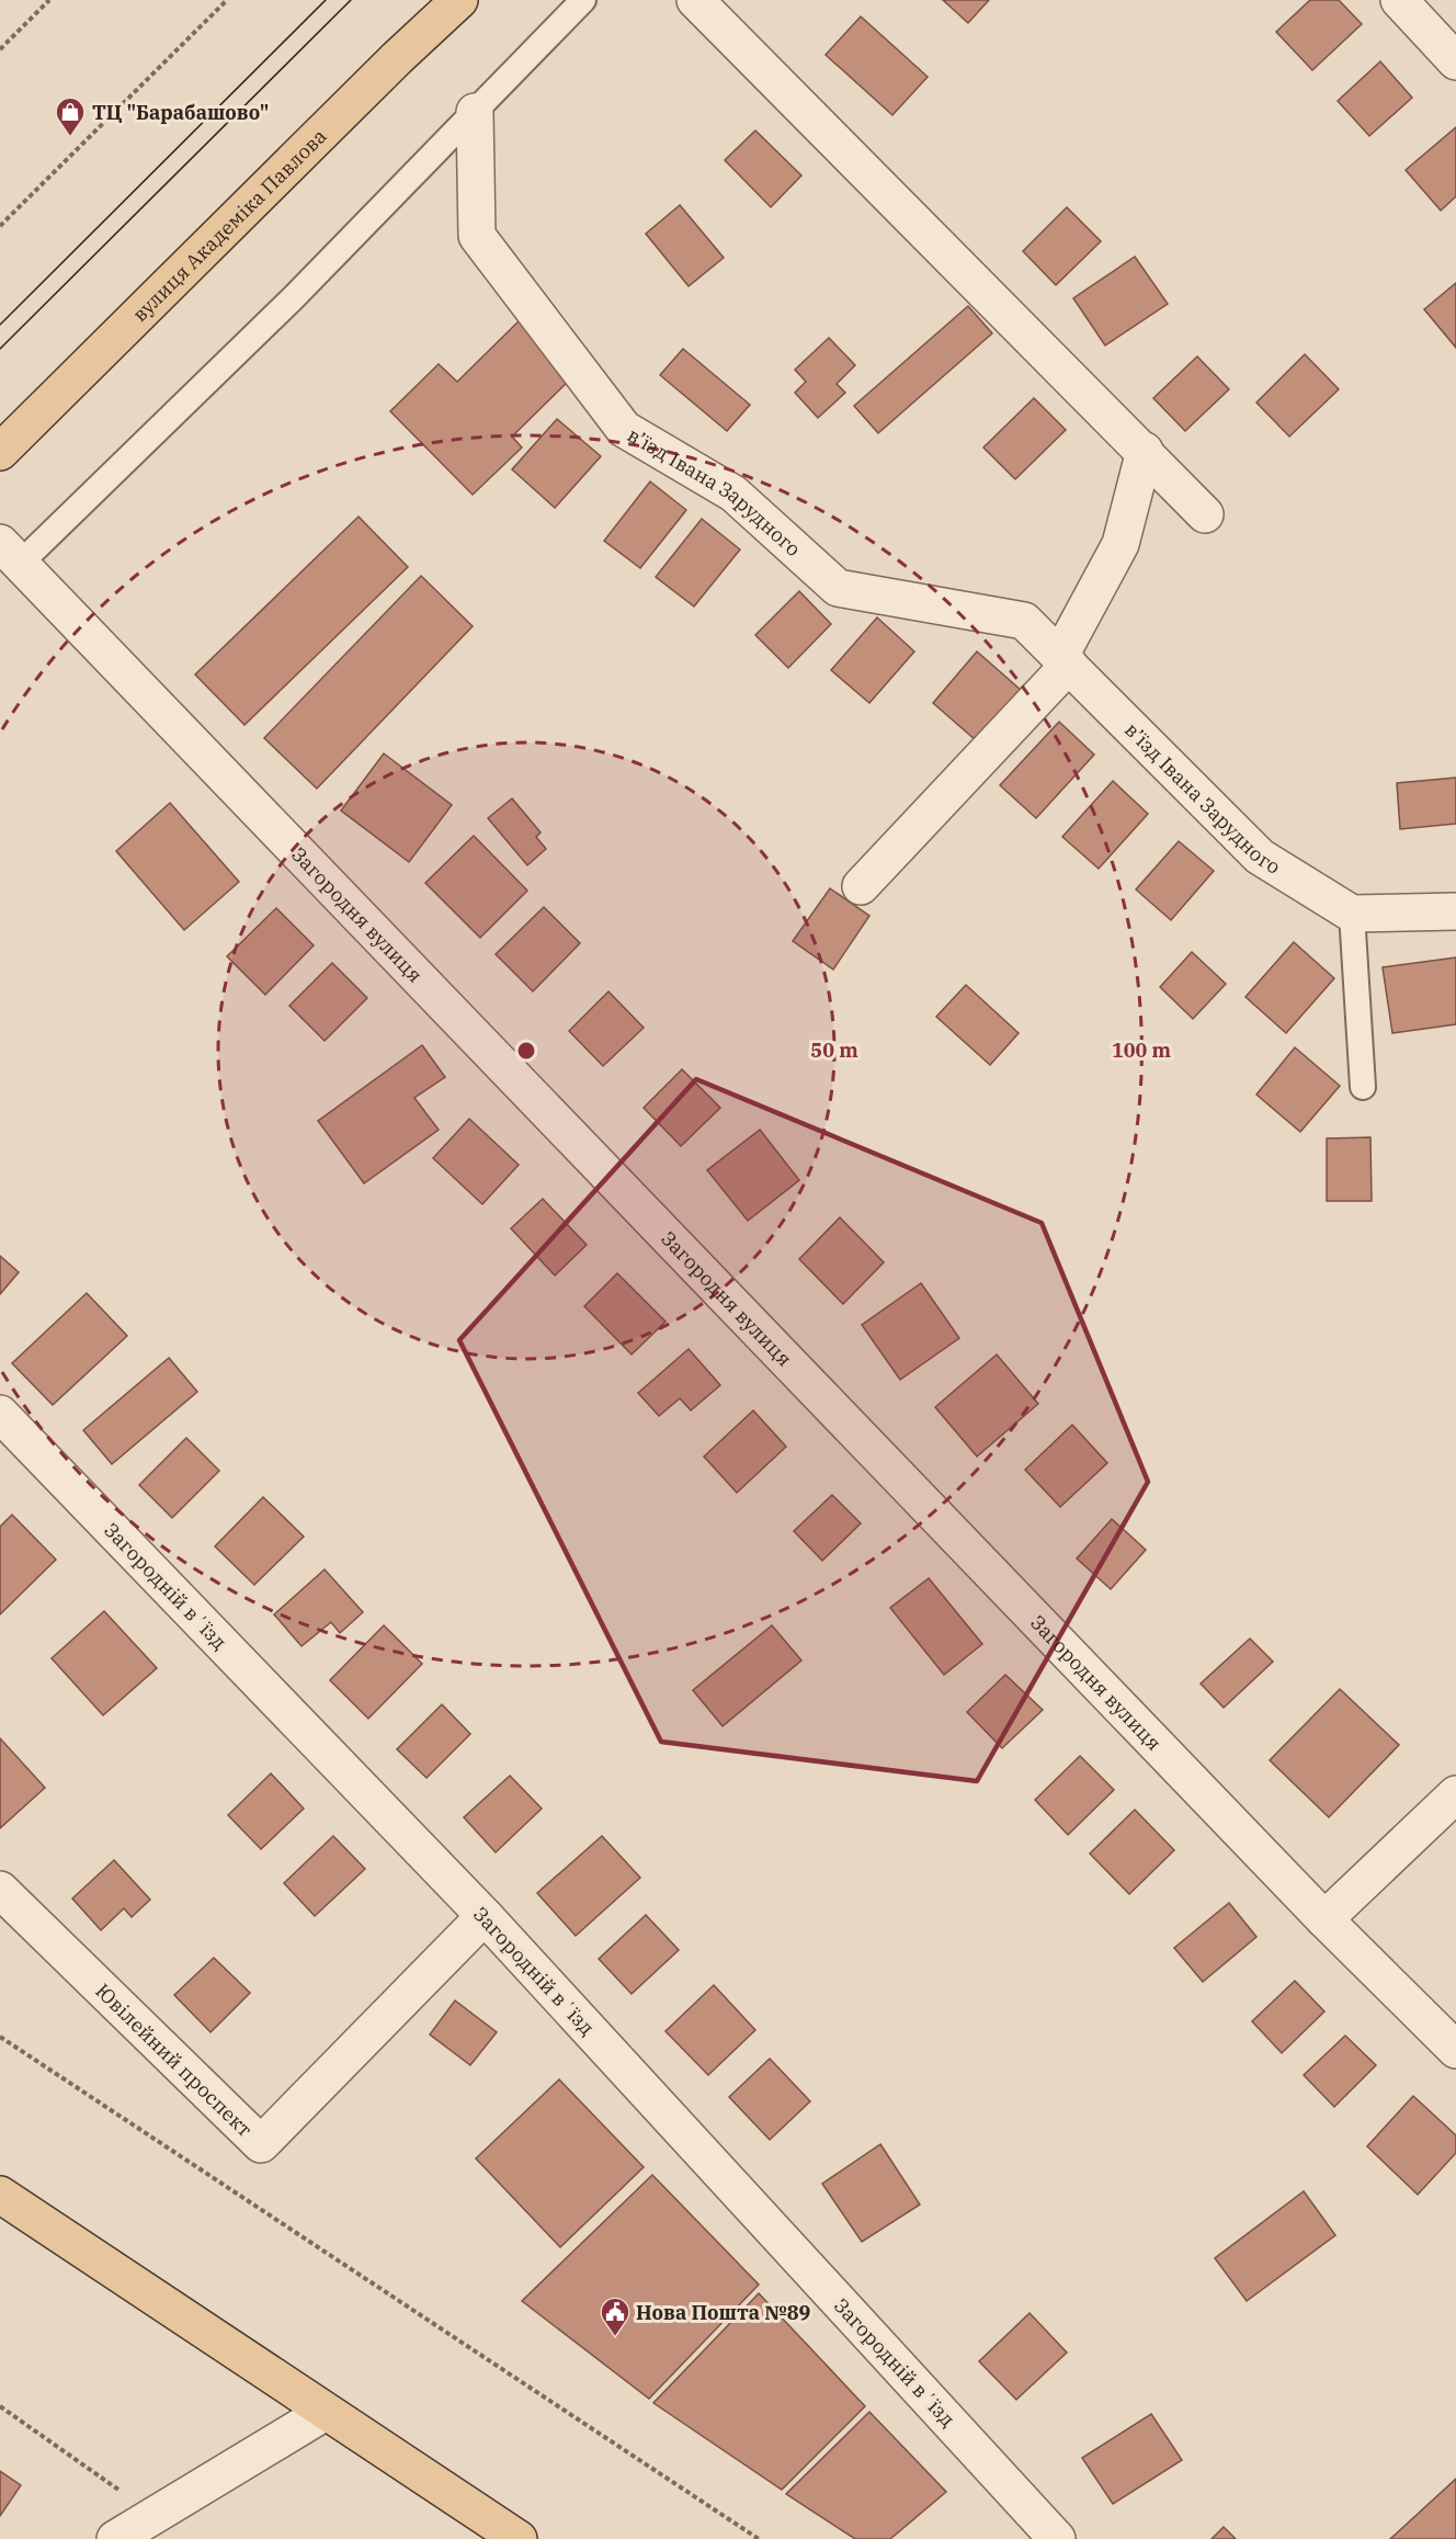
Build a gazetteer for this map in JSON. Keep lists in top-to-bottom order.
{
  "streets": {
    "main road": ["вулиця Академіка Павлова"],
    "street": [
      "в’їзд Івана Зарудного",
      "Загородня вулиця",
      "Загородній вʼїзд",
      "Ювілейний проспект"
    ]
  },
  "crossings": [
    ["Загородній вʼїзд", "Ювілейний проспект"]
  ],
  "places": {
    "shop": ["ТЦ \"Барабашово\""],
    "public building": ["Нова Пошта №89"]
  },
  "rings": ["50 m", "100 m"]
}
